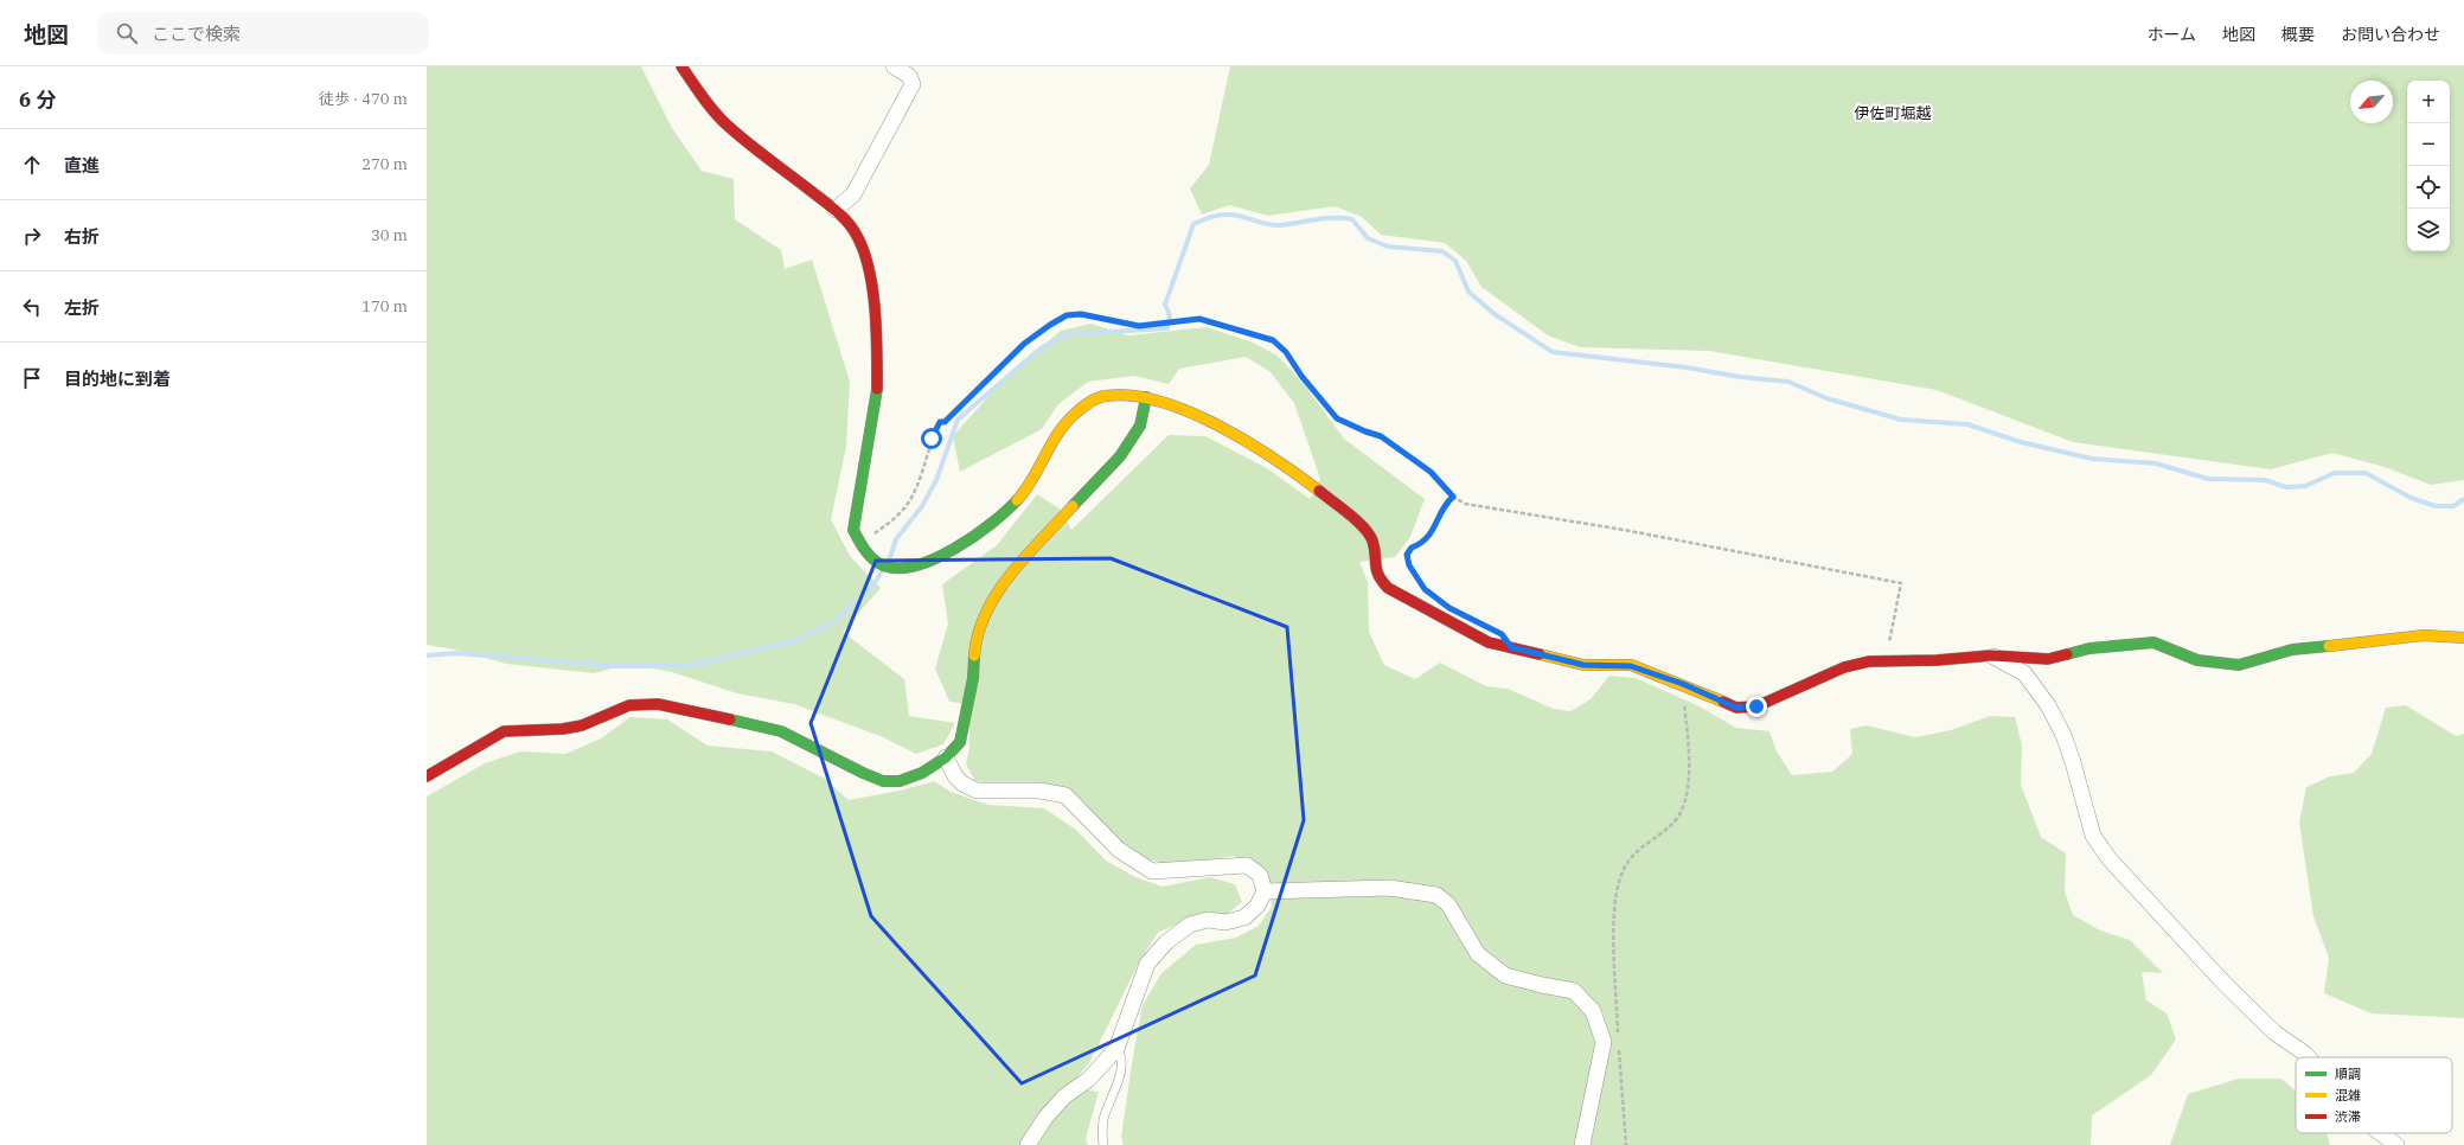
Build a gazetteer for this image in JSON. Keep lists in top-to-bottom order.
{
  "districts": ["伊佐町堀越"],
  "legend": ["順調", "混雑", "渋滞"],
  "north": "bottom left",
  "page": {
    "header": "地図",
    "search": "ここで検索",
    "nav": [
      "ホーム",
      "地図",
      "概要",
      "お問い合わせ"
    ],
    "heading": ["6 分", "徒歩 · 470 m"],
    "map_buttons": ["+", "−"],
    "list": [
      ["直進", "270 m"],
      ["右折", "30 m"],
      ["左折", "170 m"],
      "目的地に到着"
    ]
  }
}
